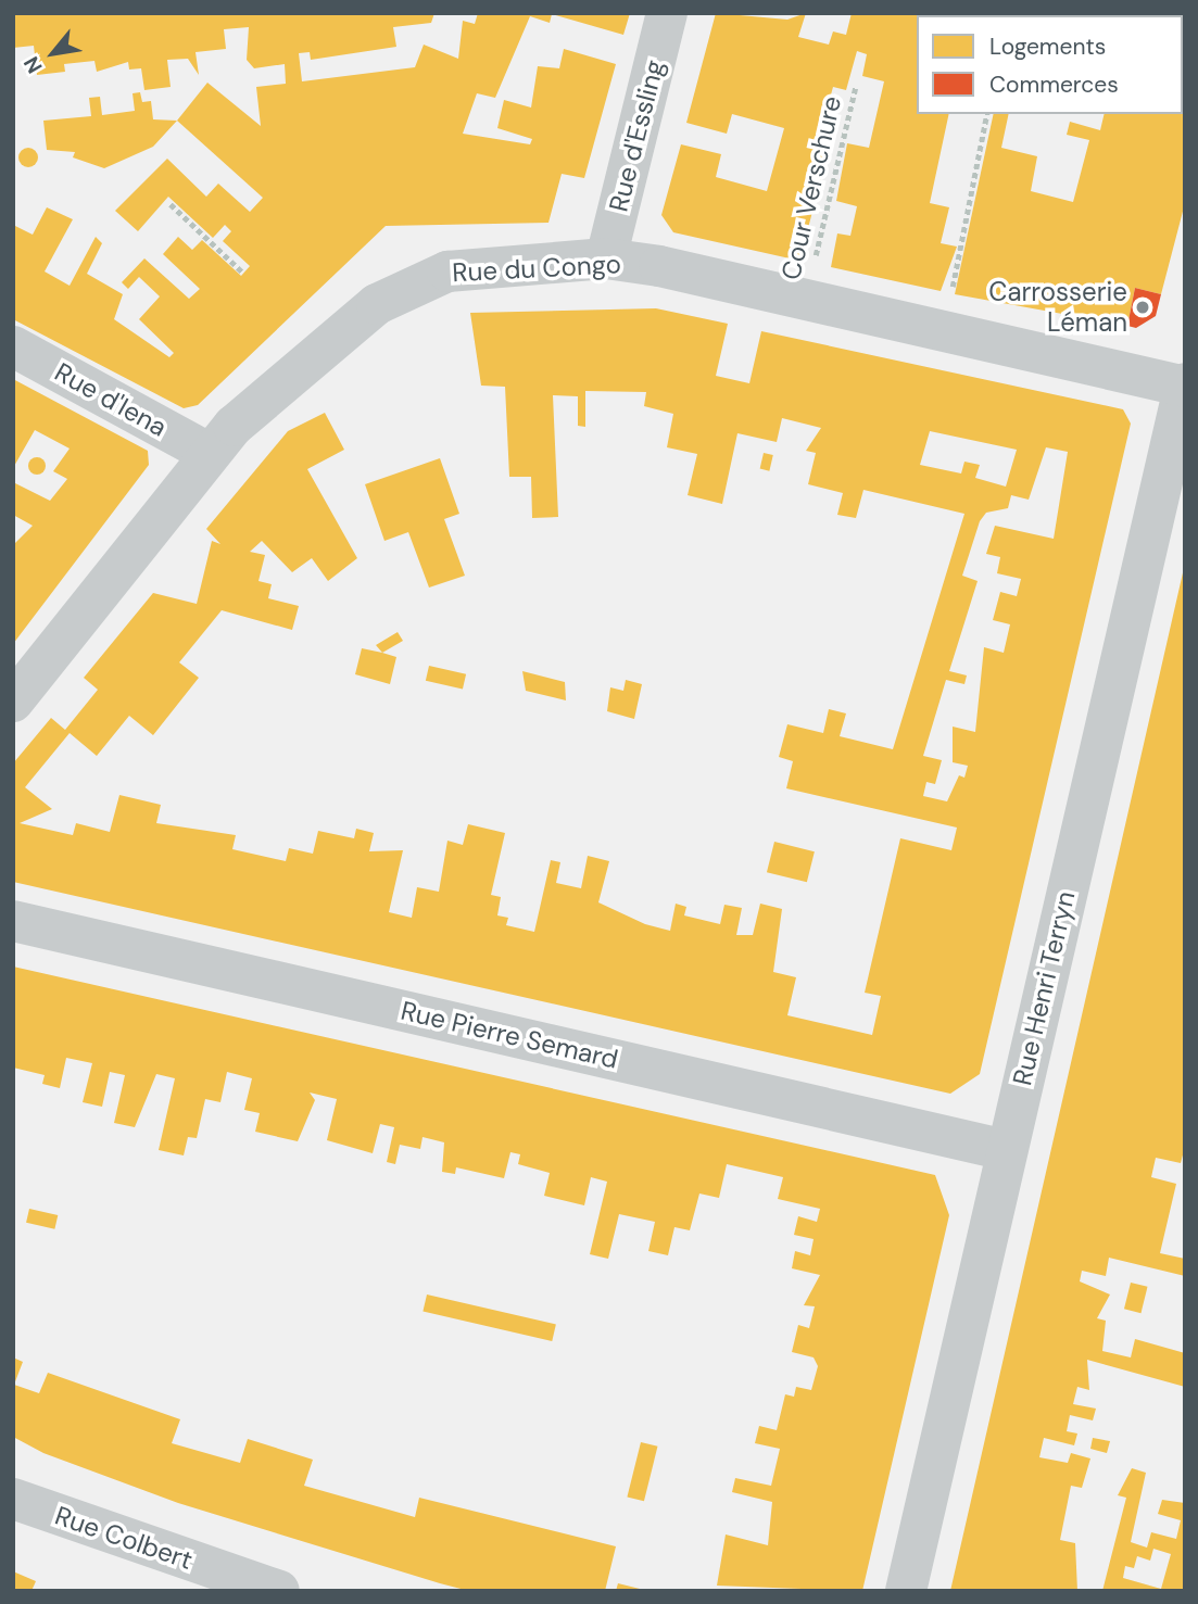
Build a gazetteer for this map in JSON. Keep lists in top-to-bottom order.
{
  "streets": {
    "street": [
      "Rue d'Essling",
      "Rue du Congo",
      "Rue d'Iena",
      "Rue Henri Terryn",
      "Rue Pierre Semard",
      "Rue Colbert"
    ],
    "path": ["Cour Verschure"]
  },
  "crossings": [
    ["Rue d'Essling", "Rue du Congo"],
    ["Cour Verschure", "Rue du Congo"],
    ["Rue du Congo", "Rue d'Iena"],
    ["Rue du Congo", "Rue Henri Terryn"],
    ["Rue Henri Terryn", "Rue Pierre Semard"]
  ],
  "places": ["Carrosserie Léman"],
  "legend": ["Logements", "Commerces"],
  "north": "bottom left"
}
